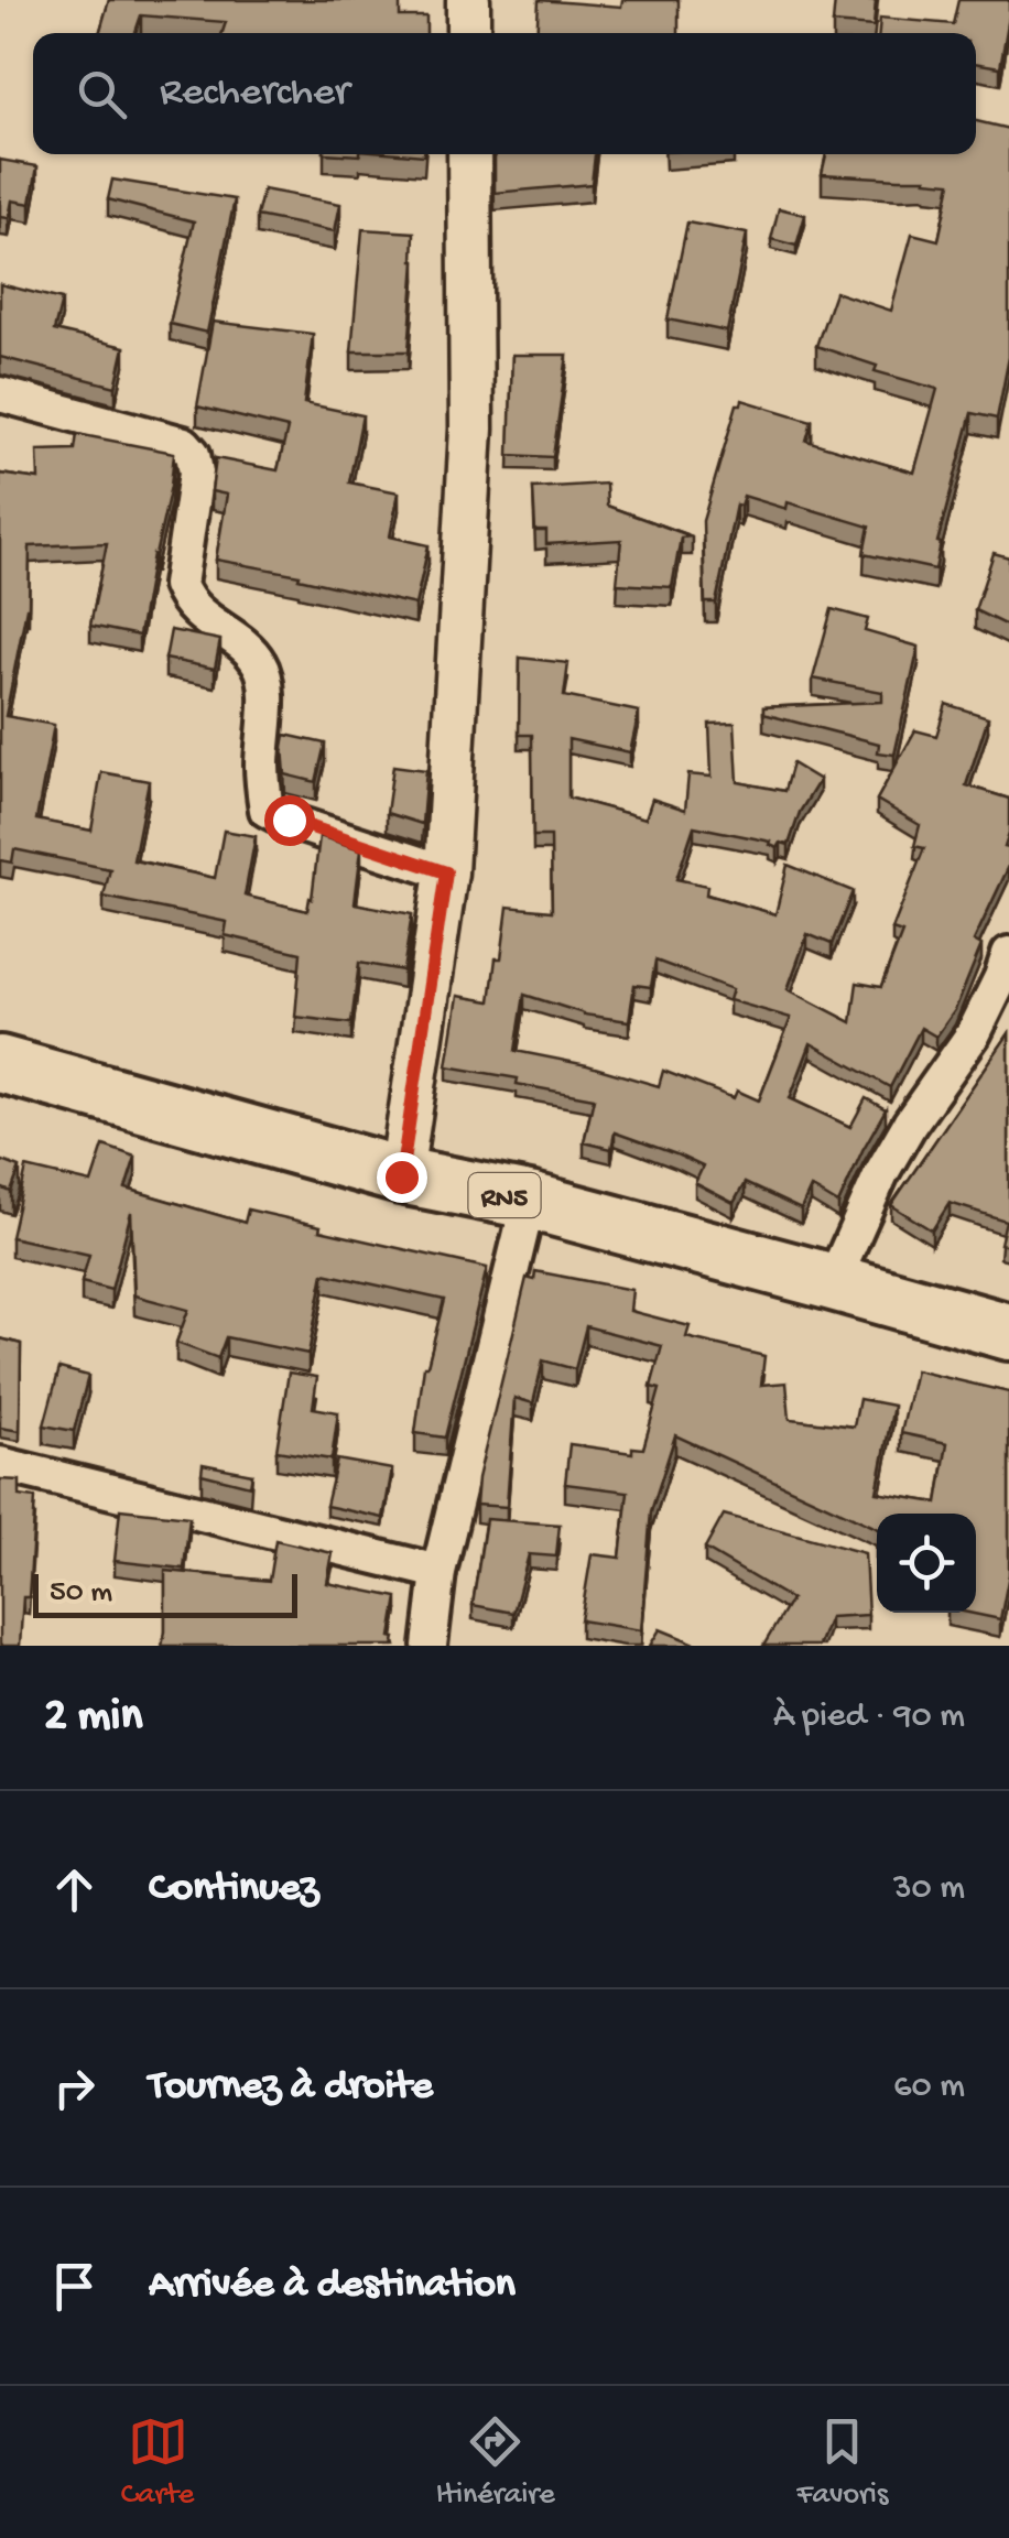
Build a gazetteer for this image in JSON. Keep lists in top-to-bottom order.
{
  "streets": {
    "highway": ["RN5"]
  },
  "scale_bar": "50 m",
  "page": {
    "search": "Rechercher",
    "scale": "50 m",
    "heading": ["2 min", "À pied · 90 m"],
    "list": [
      ["Continuez", "30 m"],
      ["Tournez à droite", "60 m"],
      "Arrivée à destination"
    ],
    "nav": ["Carte", "Itinéraire", "Favoris"]
  }
}
